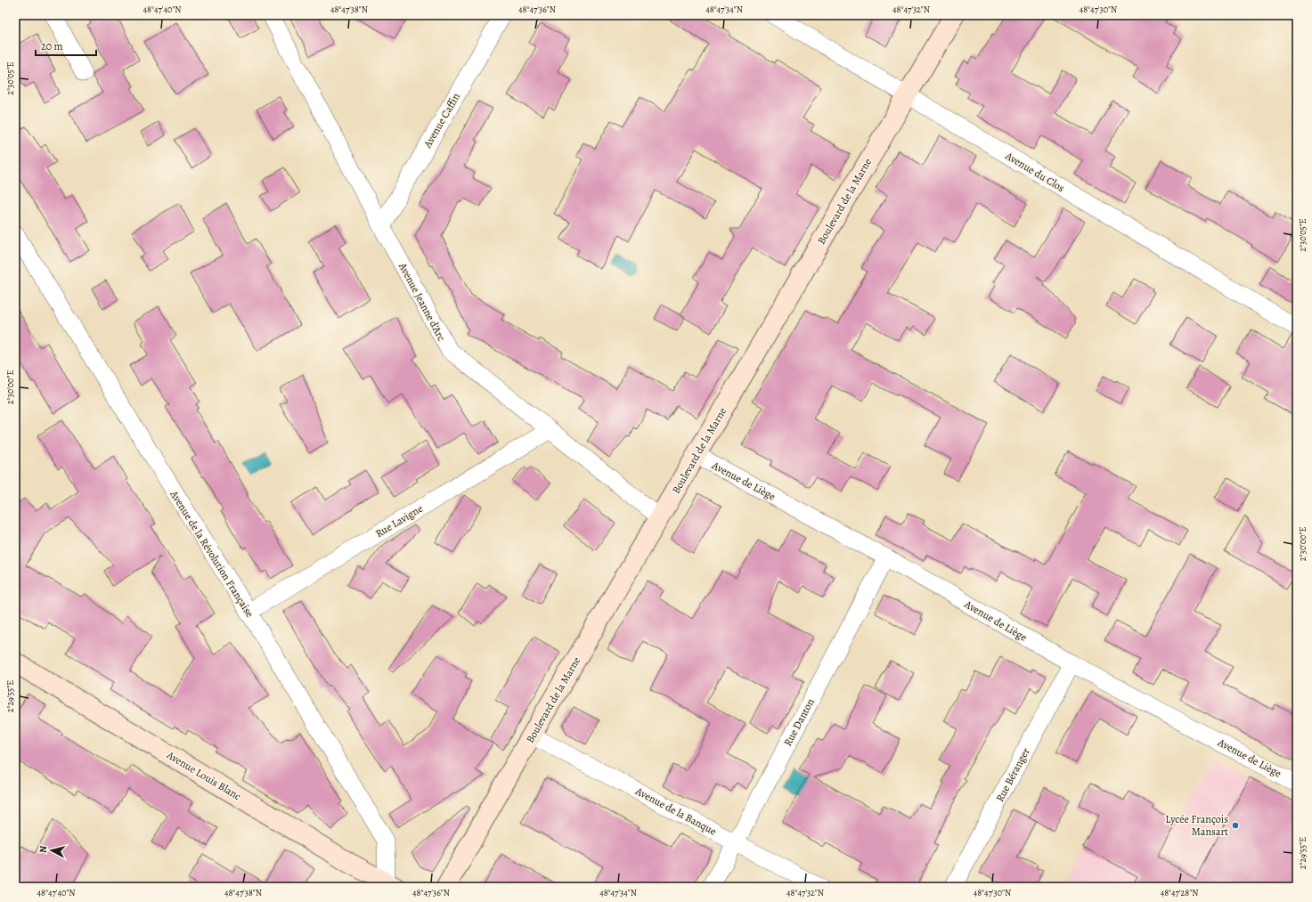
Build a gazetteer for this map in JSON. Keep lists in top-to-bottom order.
{
  "streets": {
    "street": [
      "Avenue Caffin",
      "Avenue du Clos",
      "Boulevard de la Marne",
      "Avenue Jeanne d'Arc",
      "Avenue de Liège",
      "Rue Lavigne",
      "Avenue de la Révolution Française",
      "Rue Danton",
      "Rue Béranger",
      "Avenue Louis Blanc",
      "Avenue de la Banque"
    ]
  },
  "crossings": [
    ["Avenue Caffin", "Avenue Jeanne d'Arc"],
    ["Avenue du Clos", "Boulevard de la Marne"],
    ["Boulevard de la Marne", "Avenue Jeanne d'Arc"],
    ["Boulevard de la Marne", "Avenue de Liège"],
    ["Boulevard de la Marne", "Avenue de la Banque"],
    ["Avenue Jeanne d'Arc", "Rue Lavigne"],
    ["Avenue de Liège", "Rue Danton"],
    ["Avenue de Liège", "Rue Béranger"],
    ["Rue Lavigne", "Avenue de la Révolution Française"],
    ["Avenue de la Révolution Française", "Avenue Louis Blanc"],
    ["Rue Danton", "Avenue de la Banque"]
  ],
  "places": ["Lycée François Mansart"],
  "scale_bar": "20 m",
  "north": "left",
  "coordinates": [
    "48°47'40\"N",
    "48°47'38\"N",
    "48°47'36\"N",
    "48°47'34\"N",
    "48°47'32\"N",
    "48°47'30\"N",
    "2°30'05\"E",
    "2°30'00\"E",
    "2°29'55\"E",
    "48°47'28\"N"
  ]
}
